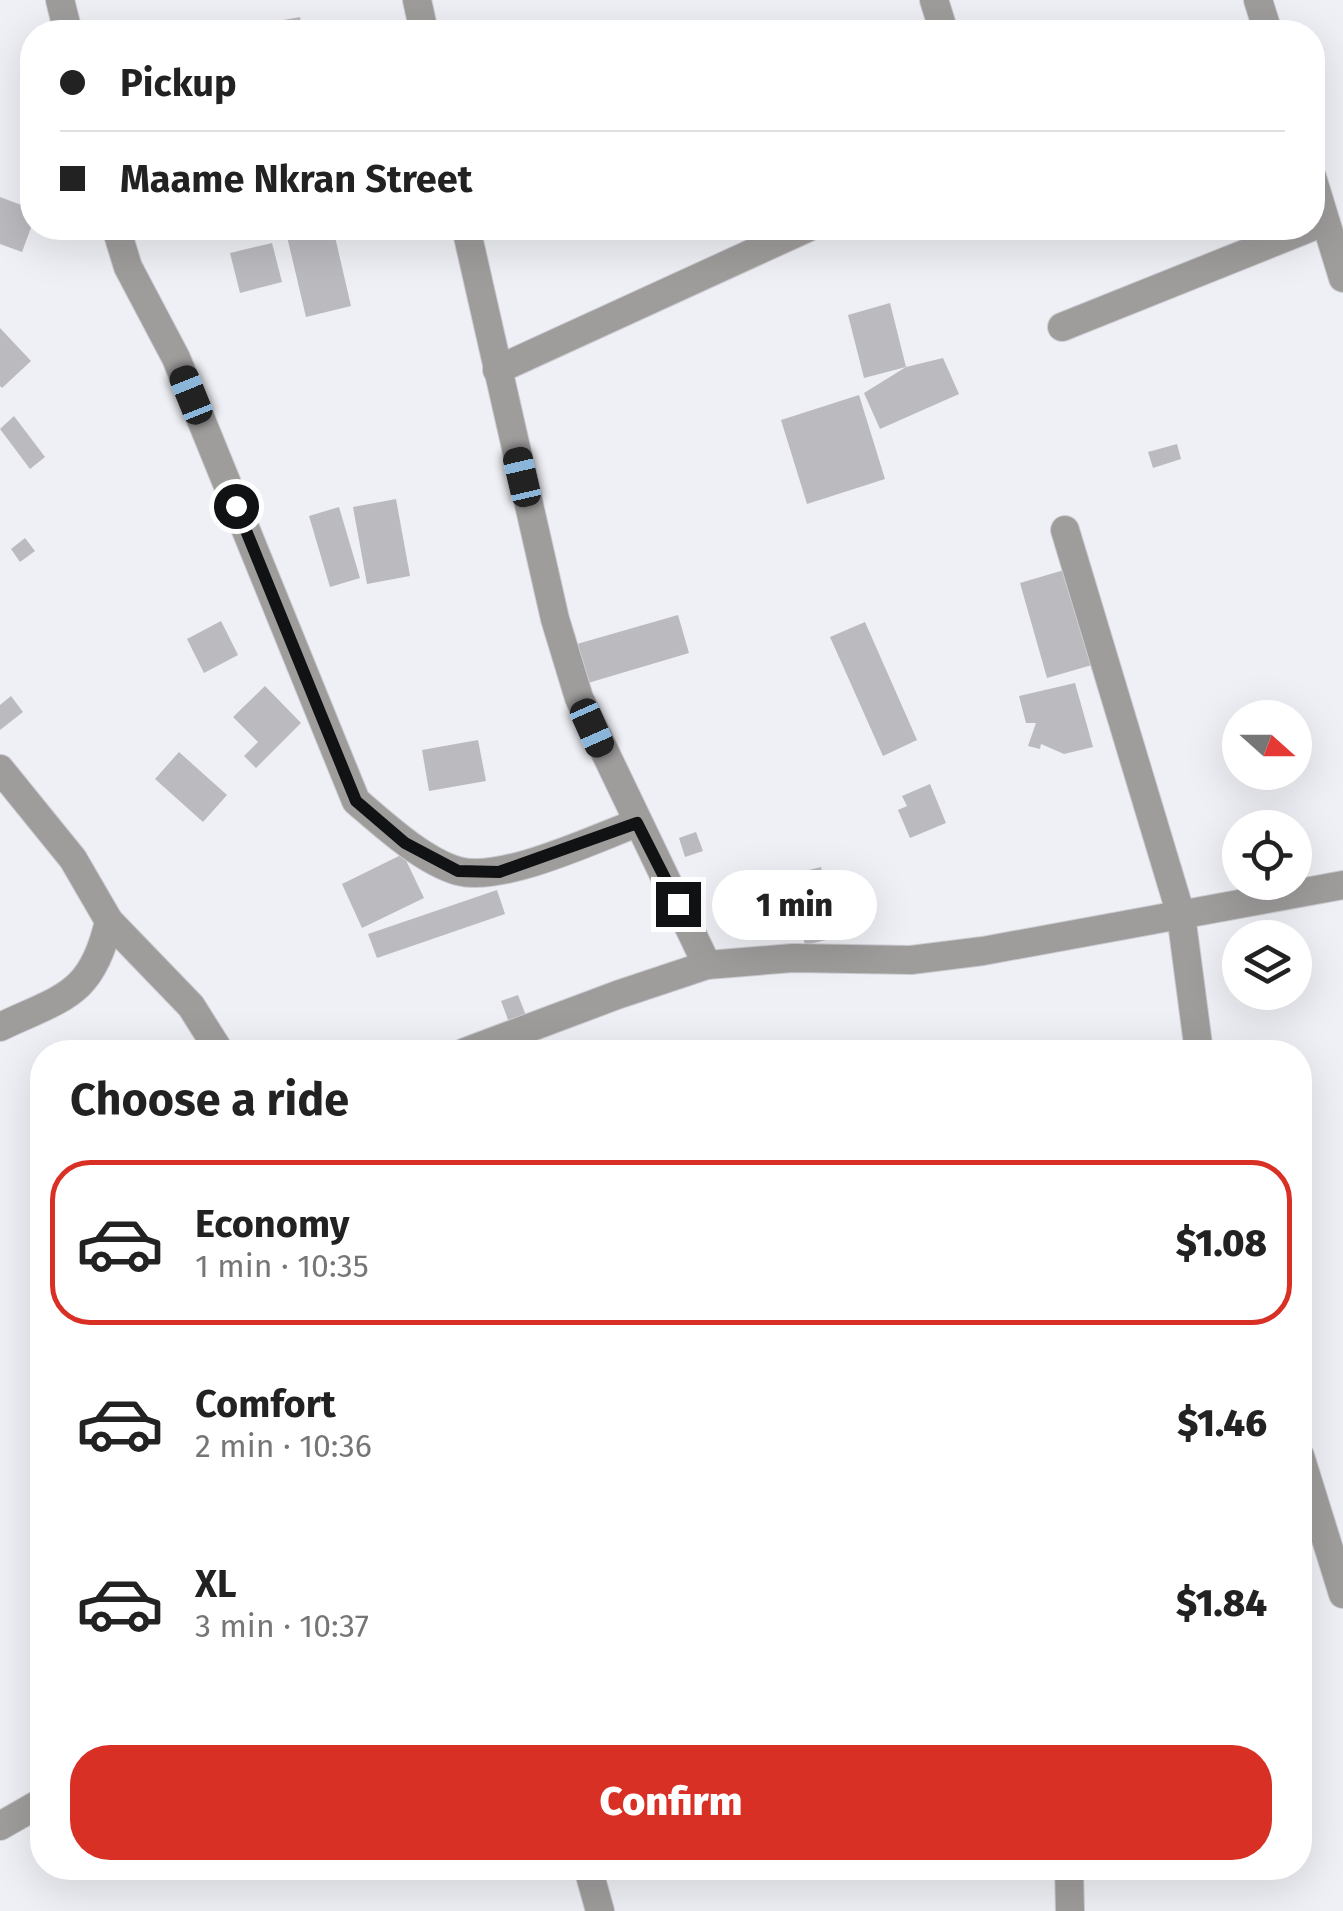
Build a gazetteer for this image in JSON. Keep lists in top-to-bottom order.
{
  "north": "right",
  "page": {
    "banner": ["Pickup", "Maame Nkran Street"],
    "bubble": "1 min",
    "heading": "Choose a ride",
    "list": [
      {
        "name": "Economy",
        "note": "1 min · 10:35",
        "value": "$1.08"
      },
      {
        "name": "Comfort",
        "note": "2 min · 10:36",
        "value": "$1.46"
      },
      {
        "name": "XL",
        "note": "3 min · 10:37",
        "value": "$1.84"
      }
    ],
    "buttons": "Confirm"
  }
}
